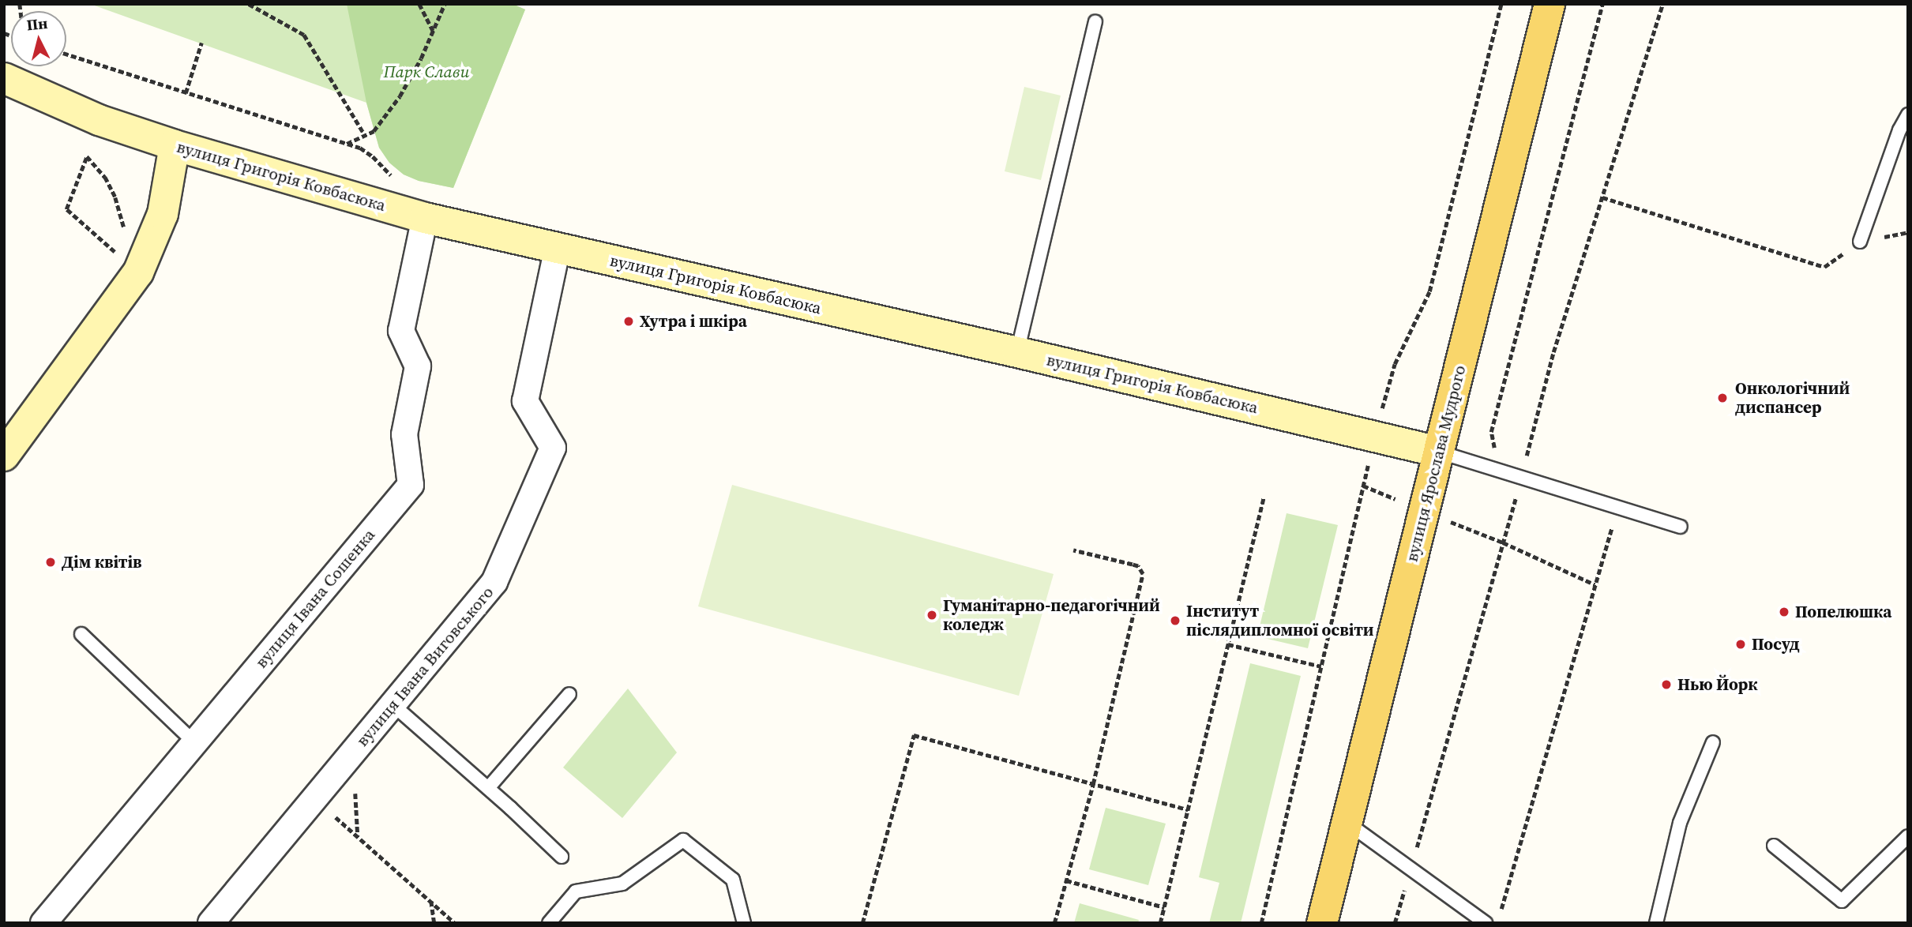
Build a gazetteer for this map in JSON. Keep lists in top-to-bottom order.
{
  "streets": {
    "main road": ["вулиця Ярослава Мудрого"],
    "street": ["вулиця Григорія Ковбасюка", "вулиця Івана Сошенка", "вулиця Івана Виговського"]
  },
  "crossings": [
    ["вулиця Григорія Ковбасюка", "вулиця Ярослава Мудрого"],
    ["вулиця Григорія Ковбасюка", "вулиця Івана Сошенка"],
    ["вулиця Григорія Ковбасюка", "вулиця Івана Виговського"]
  ],
  "parks": ["Парк Слави"],
  "places": [
    "Хутра і шкіра",
    "Онкологічний диспансер",
    "Дім квітів",
    "Попелюшка",
    "Гуманітарно-педагогічний коледж",
    "Інститут післядипломної освіти",
    "Посуд",
    "Нью Йорк"
  ],
  "north": "top"
}
